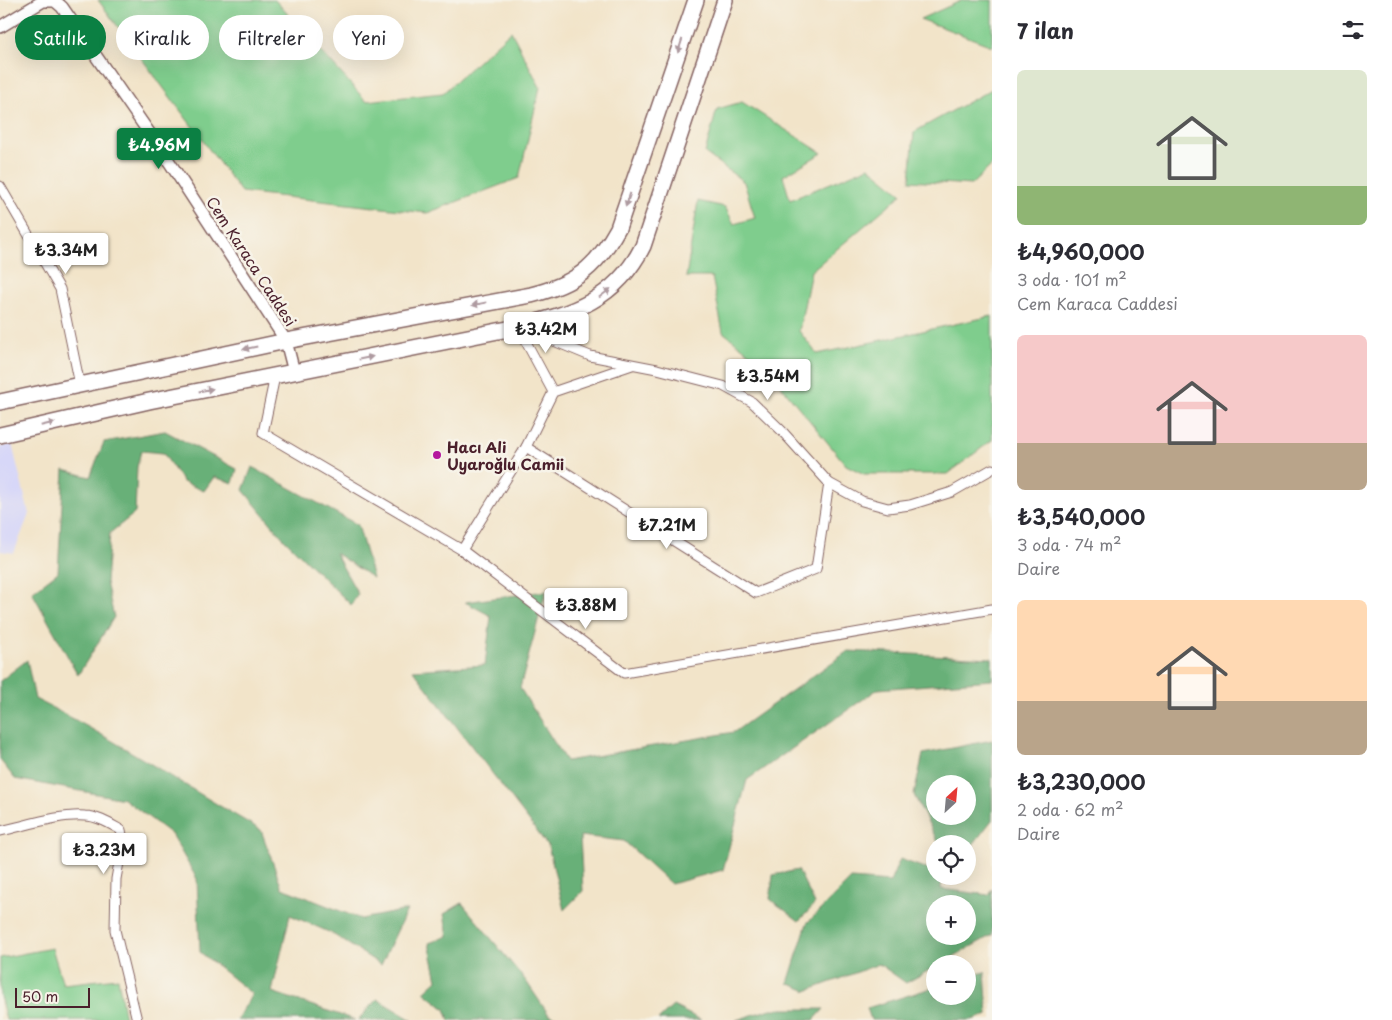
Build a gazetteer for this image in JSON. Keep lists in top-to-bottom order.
{
  "streets": {
    "street": ["Cem Karaca Caddesi"]
  },
  "places": ["Hacı Ali Uyaroğlu Camii"],
  "scale_bar": "50 m",
  "north": "top right",
  "page": {
    "heading": "7 ilan",
    "chip": [
      "Satılık",
      "Kiralık",
      "Filtreler",
      "Yeni"
    ],
    "list": [
      {
        "name": "₺4,960,000",
        "note": "3 oda · 101 m² · Cem Karaca Caddesi"
      },
      {
        "name": "₺3,540,000",
        "note": "3 oda · 74 m² · Daire"
      },
      {
        "name": "₺3,230,000",
        "note": "2 oda · 62 m² · Daire"
      }
    ],
    "price": [
      "₺4.96M",
      "₺3.34M",
      "₺3.42M",
      "₺3.54M",
      "₺7.21M",
      "₺3.88M",
      "₺3.23M"
    ],
    "map_buttons": ["+", "−"],
    "scale": "50 m"
  }
}
